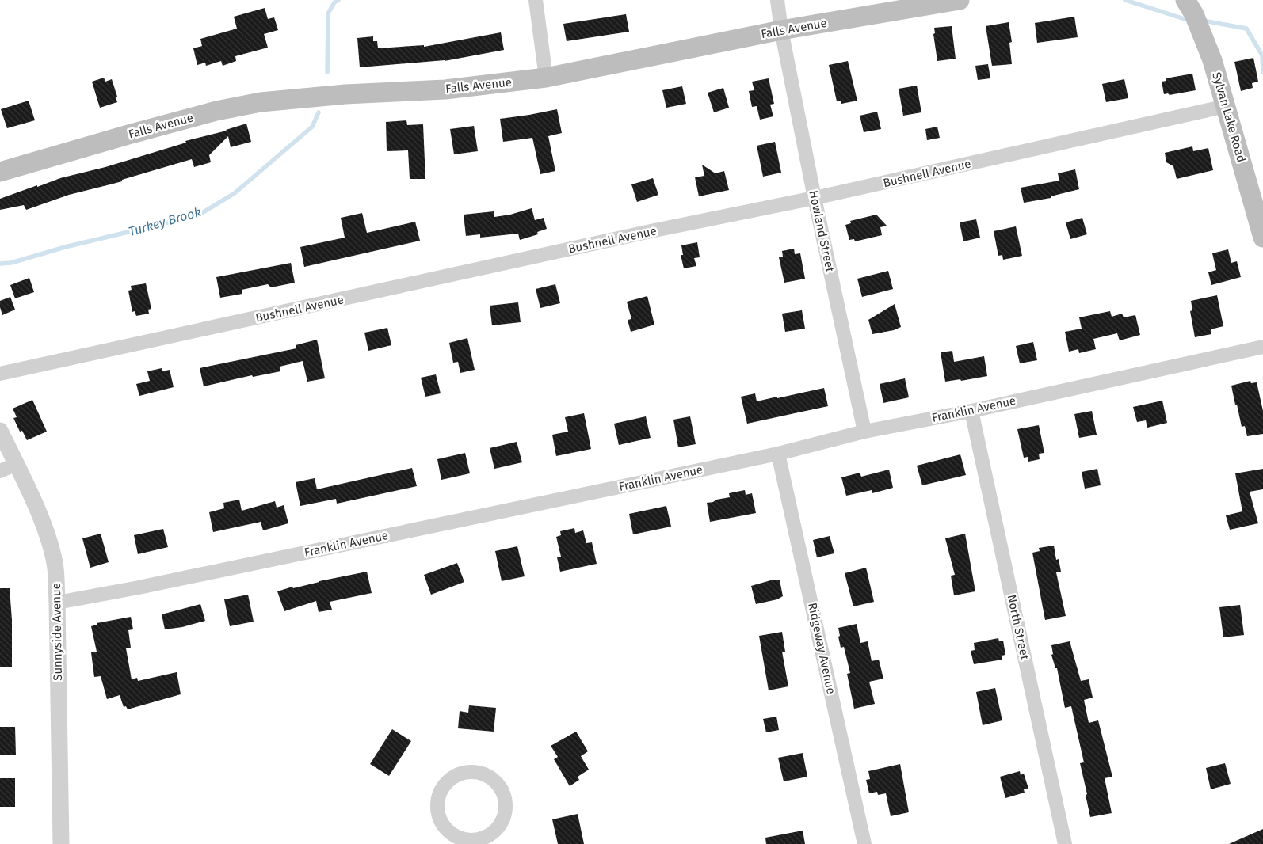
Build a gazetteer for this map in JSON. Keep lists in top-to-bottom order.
{
  "streets": {
    "main road": ["Falls Avenue", "Sylvan Lake Road"],
    "street": [
      "Bushnell Avenue",
      "Howland Street",
      "Franklin Avenue",
      "North Street",
      "Sunnyside Avenue",
      "Ridgeway Avenue"
    ]
  },
  "crossings": [
    ["Falls Avenue", "Howland Street"],
    ["Sylvan Lake Road", "Bushnell Avenue"],
    ["Bushnell Avenue", "Howland Street"],
    ["Howland Street", "Franklin Avenue"],
    ["Franklin Avenue", "North Street"],
    ["Franklin Avenue", "Sunnyside Avenue"],
    ["Franklin Avenue", "Ridgeway Avenue"]
  ],
  "water": ["Turkey Brook"]
}
